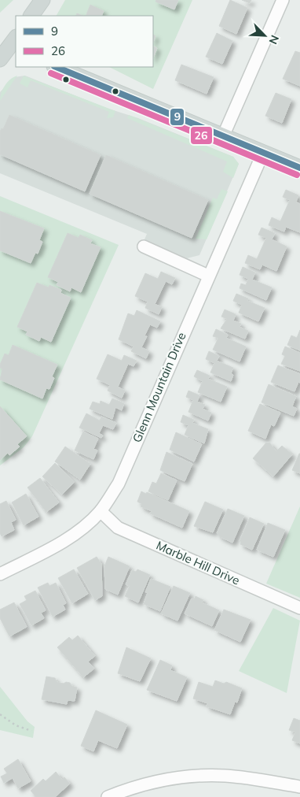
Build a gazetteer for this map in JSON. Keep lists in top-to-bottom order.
{
  "streets": {
    "street": ["Glenn Mountain Drive", "Marble Hill Drive"]
  },
  "crossings": [
    ["Glenn Mountain Drive", "Marble Hill Drive"]
  ],
  "lines": ["transit line 9", "transit line 26"],
  "legend": ["9", "26"],
  "north": "bottom right"
}
